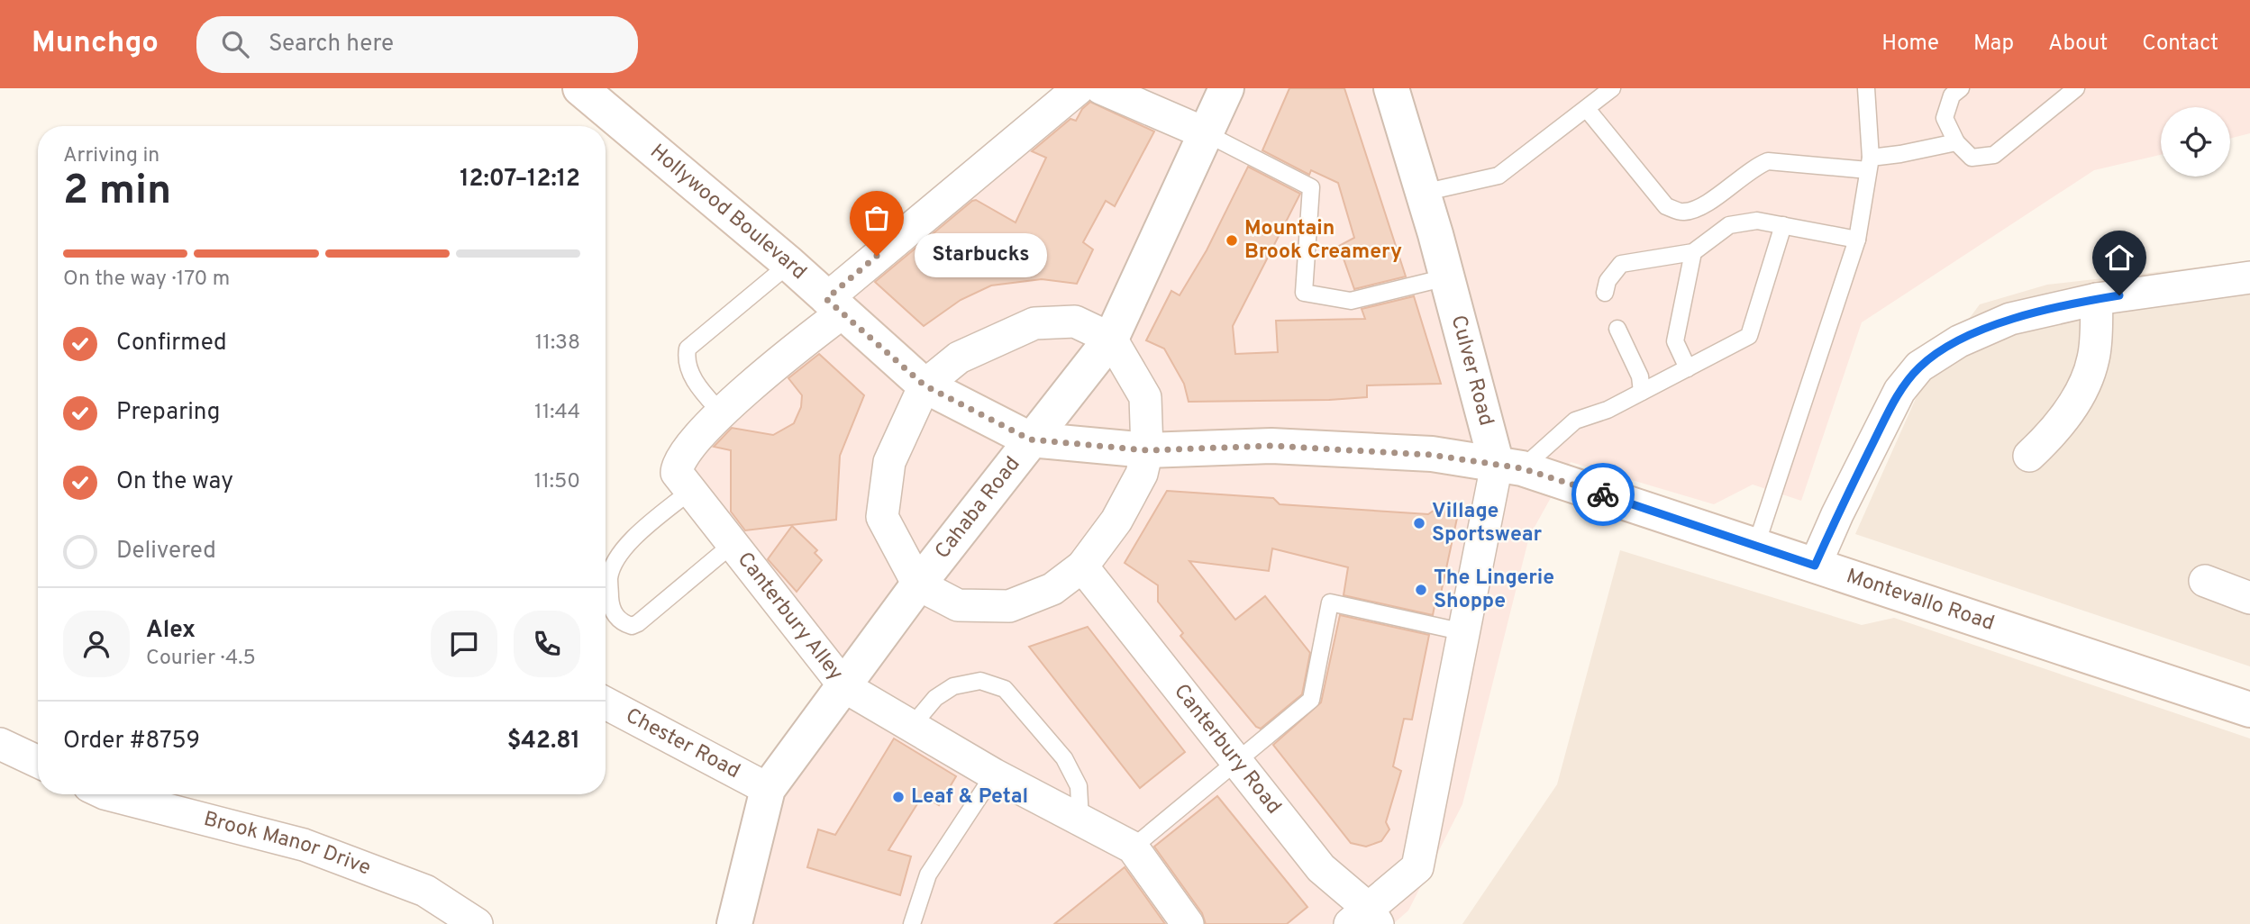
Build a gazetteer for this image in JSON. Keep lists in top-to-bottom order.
{
  "streets": {
    "main road": [
      "Hollywood Boulevard",
      "Culver Road",
      "Cahaba Road",
      "Montevallo Road"
    ],
    "street": [
      "Canterbury Alley",
      "Chester Road",
      "Canterbury Road",
      "Brook Manor Drive"
    ]
  },
  "crossings": [
    ["Hollywood Boulevard", "Cahaba Road"],
    ["Hollywood Boulevard", "Montevallo Road"],
    ["Hollywood Boulevard", "Canterbury Alley"],
    ["Culver Road", "Montevallo Road"],
    ["Culver Road", "Canterbury Road"],
    ["Cahaba Road", "Montevallo Road"],
    ["Cahaba Road", "Canterbury Alley"],
    ["Cahaba Road", "Chester Road"]
  ],
  "places": [
    "Mountain Brook Creamery",
    "Starbucks",
    "Village Sportswear",
    "The Lingerie Shoppe",
    "Leaf & Petal"
  ],
  "page": {
    "header": "Munchgo",
    "search": "Search here",
    "nav": [
      "Home",
      "Map",
      "About",
      "Contact"
    ],
    "heading": ["2 min", "Arriving in", "12:07–12:12"],
    "panel": [
      "Alex",
      "Courier · 4.5",
      "Order #8759",
      "$42.81"
    ],
    "bubble": "Starbucks",
    "bar": "On the way · 170 m",
    "list": [
      ["Confirmed", "11:38"],
      ["Preparing", "11:44"],
      ["On the way", "11:50"],
      "Delivered"
    ]
  }
}
